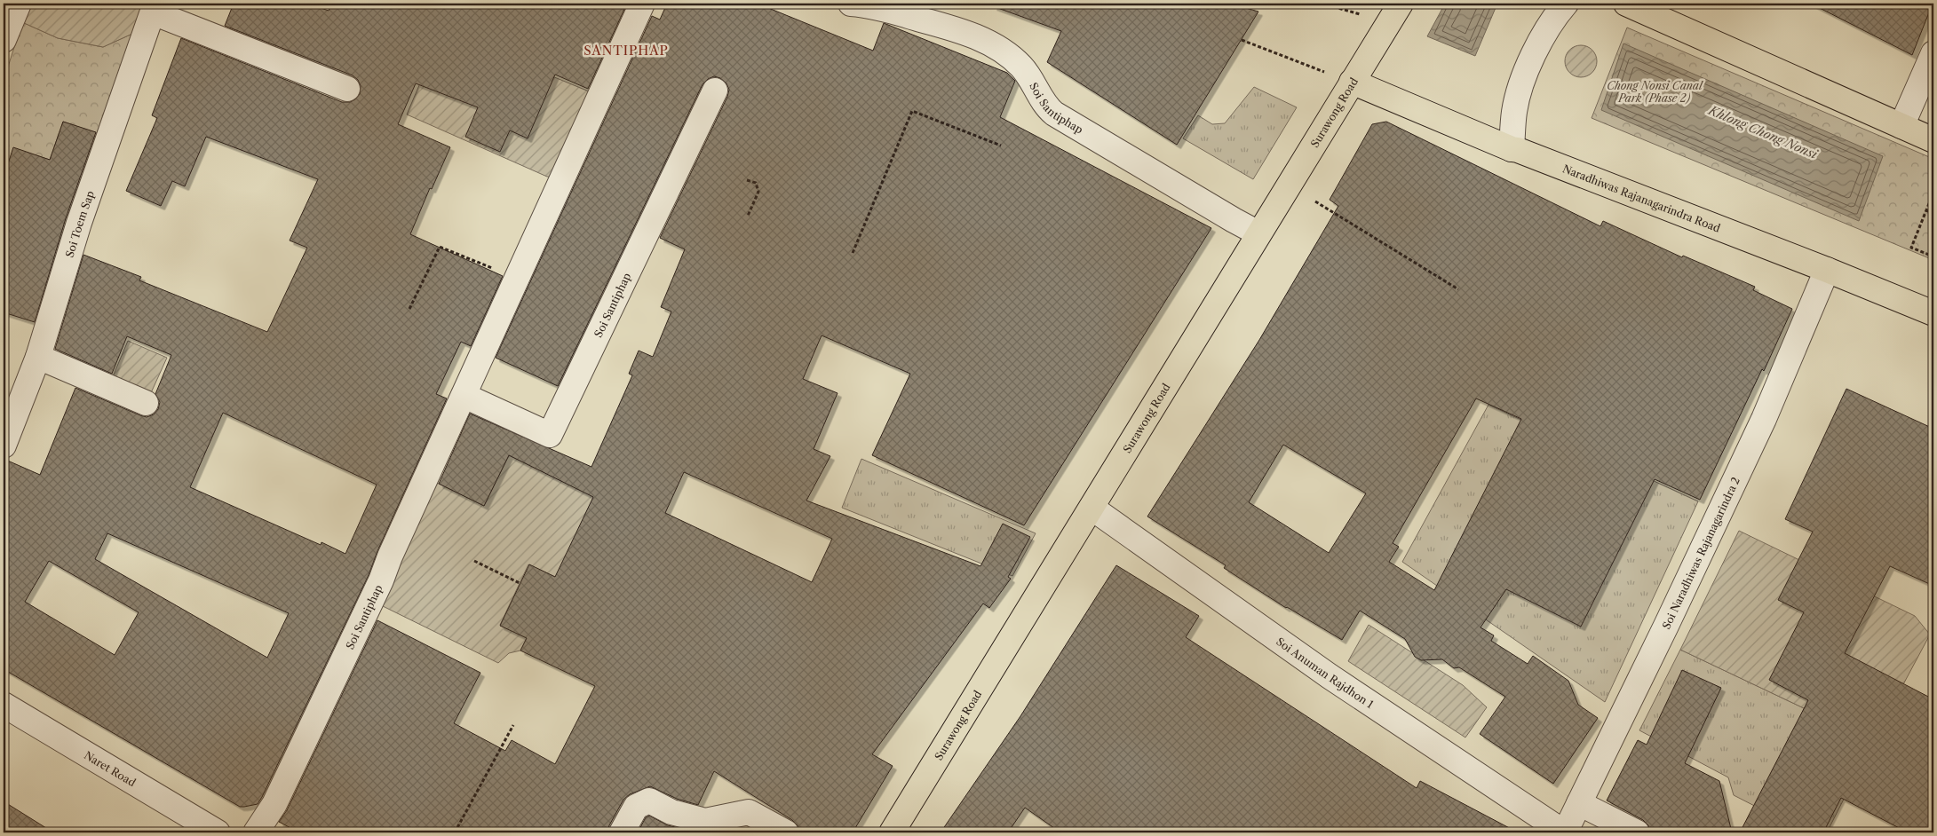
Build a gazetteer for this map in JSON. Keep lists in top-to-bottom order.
{
  "streets": {
    "main road": ["Surawong Road", "Naradhiwas Rajanagarindra Road"],
    "street": [
      "Soi Santiphap",
      "Soi Toem Sap",
      "Soi Naradhiwas Rajanagarindra 2",
      "Soi Anuman Rajdhon 1",
      "Naret Road"
    ]
  },
  "crossings": [
    ["Soi Santiphap", "Surawong Road"],
    ["Surawong Road", "Naradhiwas Rajanagarindra Road"],
    ["Surawong Road", "Soi Anuman Rajdhon 1"],
    ["Naradhiwas Rajanagarindra Road", "Soi Naradhiwas Rajanagarindra 2"],
    ["Soi Naradhiwas Rajanagarindra 2", "Soi Anuman Rajdhon 1"]
  ],
  "districts": ["SANTIPHAP"],
  "water": ["Khlong Chong Nonsi"],
  "parks": ["Chong Nonsi Canal Park (Phase 2)"]
}
